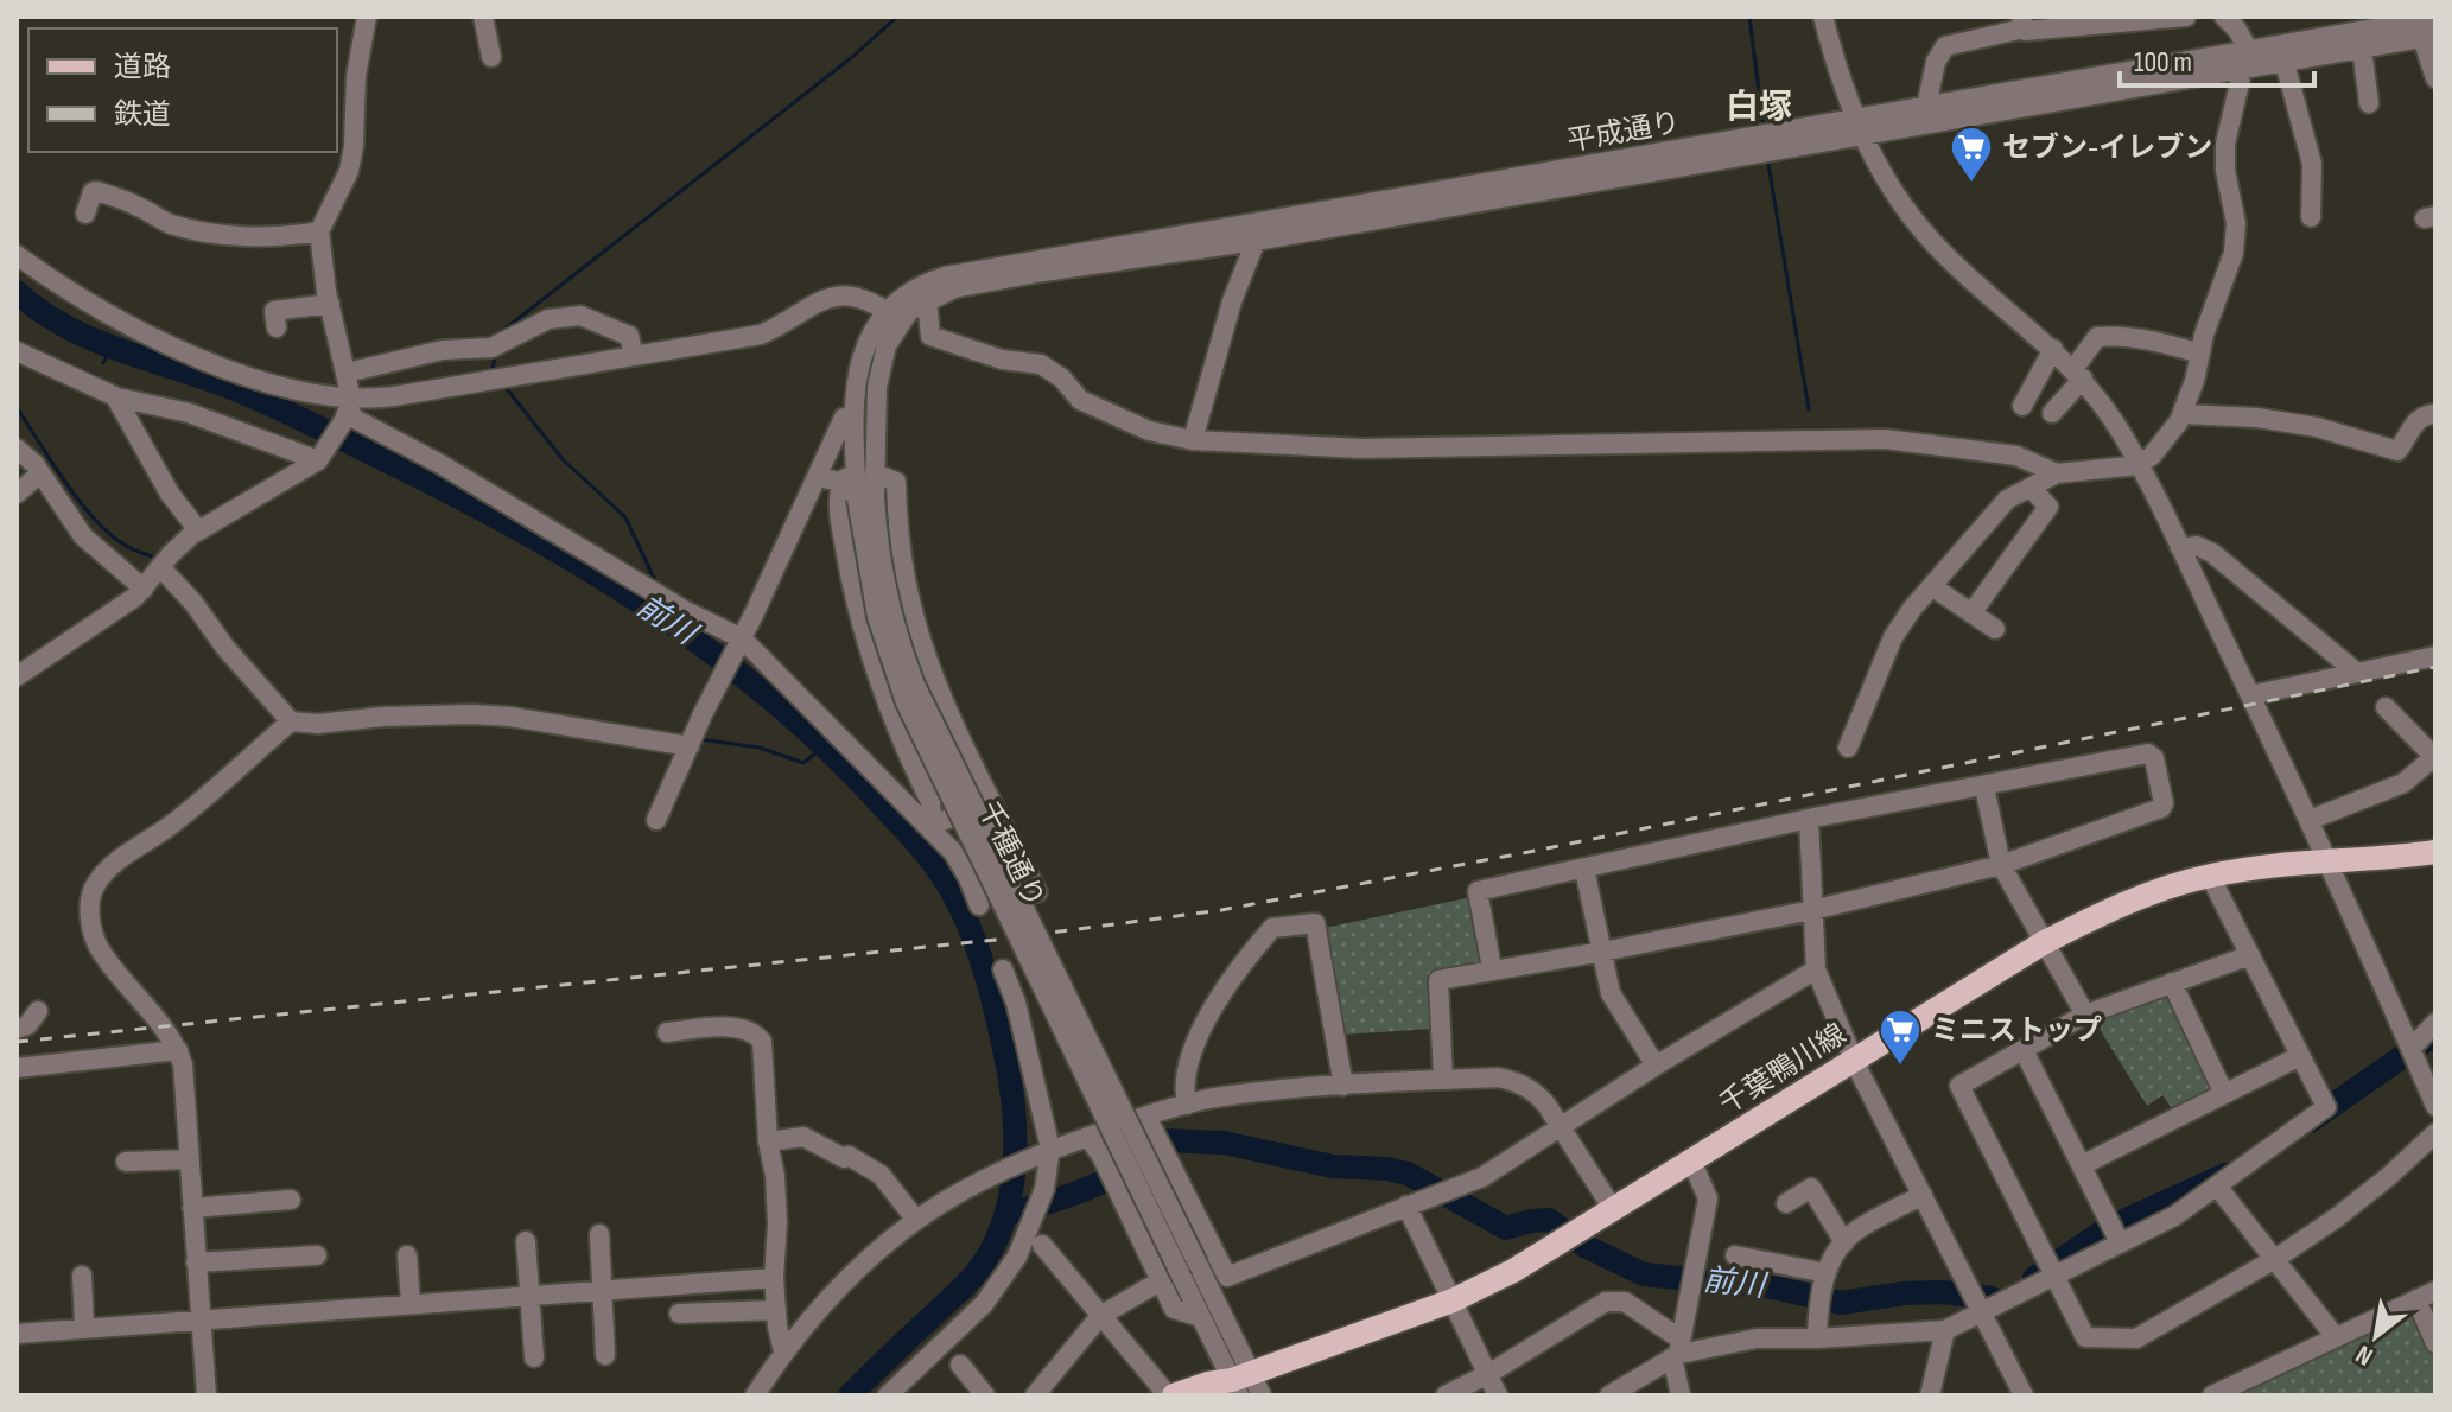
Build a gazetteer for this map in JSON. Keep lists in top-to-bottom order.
{
  "streets": {
    "main road": ["千葉鴨川線"],
    "street": ["平成通り", "千種通り"]
  },
  "crossings": [
    ["平成通り", "千種通り"],
    ["千種通り", "千葉鴨川線"]
  ],
  "districts": ["白塚"],
  "water": ["前川"],
  "places": {
    "supermarket": ["セブン-イレブン", "ミニストップ"]
  },
  "legend": ["道路", "鉄道"],
  "scale_bar": "100 m",
  "north": "bottom left"
}
